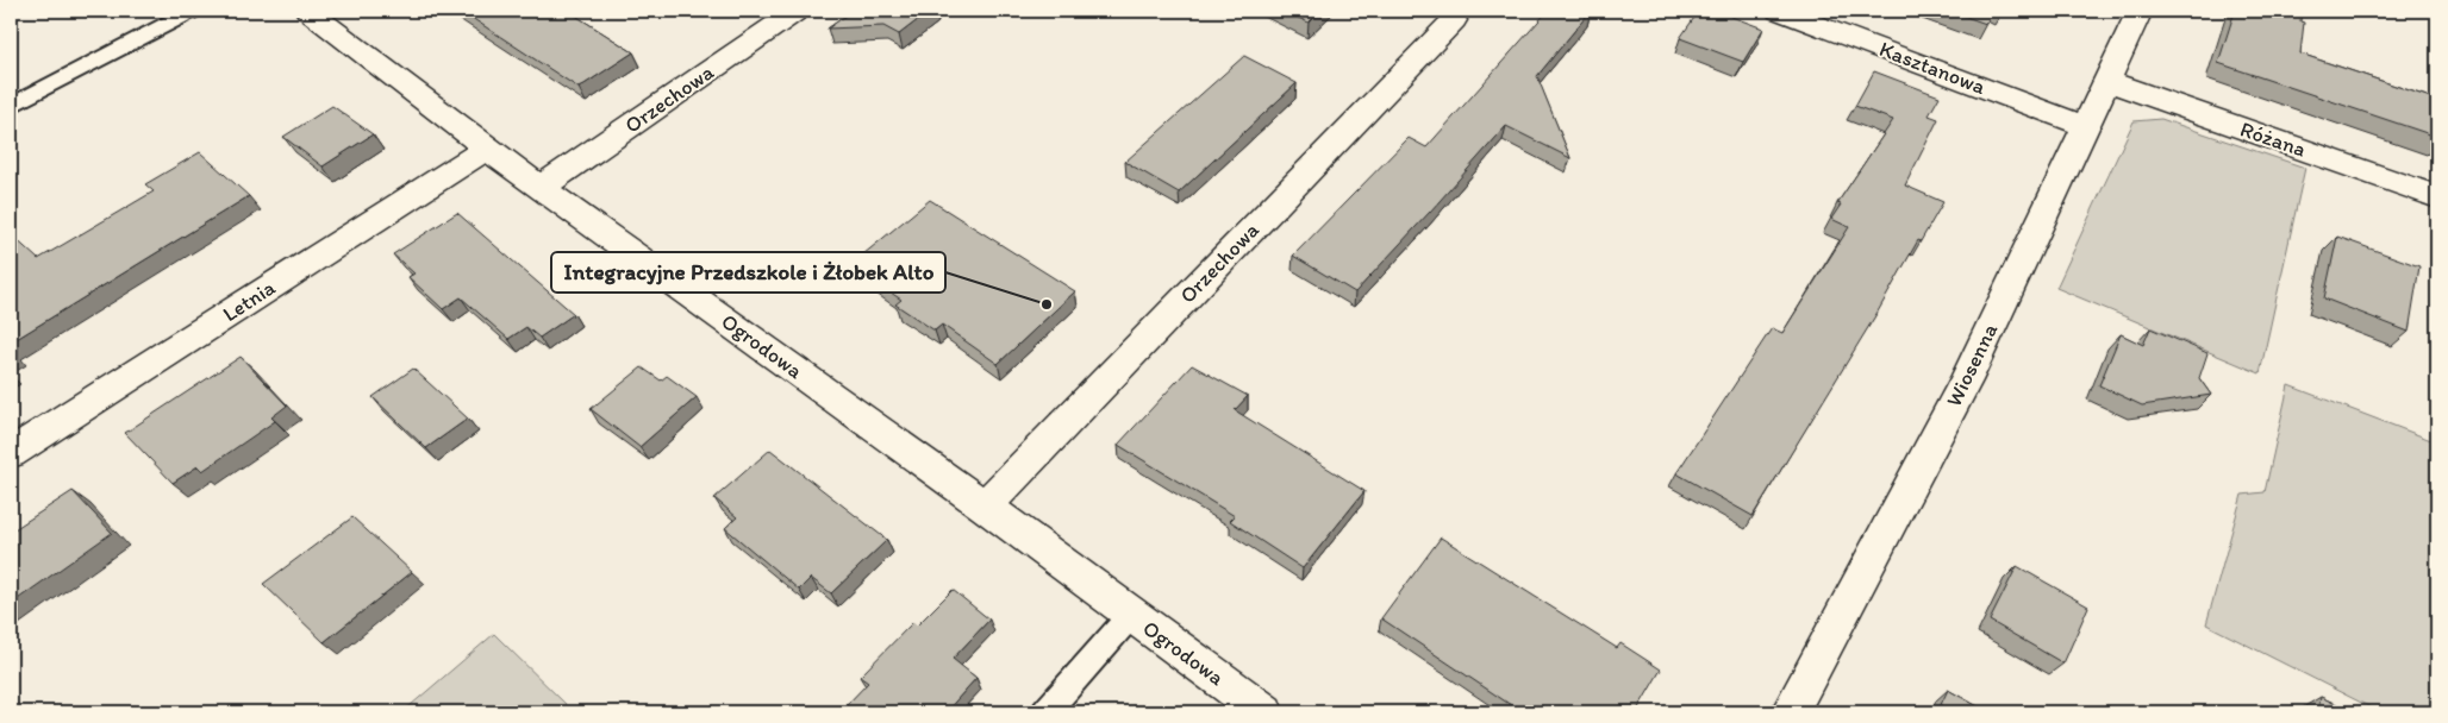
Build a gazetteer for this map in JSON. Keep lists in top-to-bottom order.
{
  "streets": {
    "street": [
      "Kasztanowa",
      "Orzechowa",
      "Różana",
      "Letnia",
      "Ogrodowa",
      "Wiosenna"
    ]
  },
  "crossings": [
    ["Kasztanowa", "Wiosenna"],
    ["Orzechowa", "Ogrodowa"],
    ["Różana", "Wiosenna"],
    ["Letnia", "Ogrodowa"]
  ],
  "places": ["Integracyjne Przedszkole i Żłobek Alto"]
}
